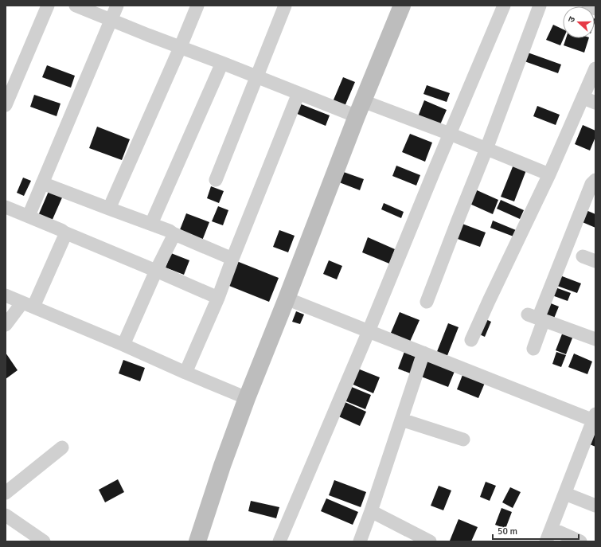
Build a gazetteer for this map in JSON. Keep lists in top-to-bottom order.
{
  "scale_bar": "50 m",
  "north": "left"
}
